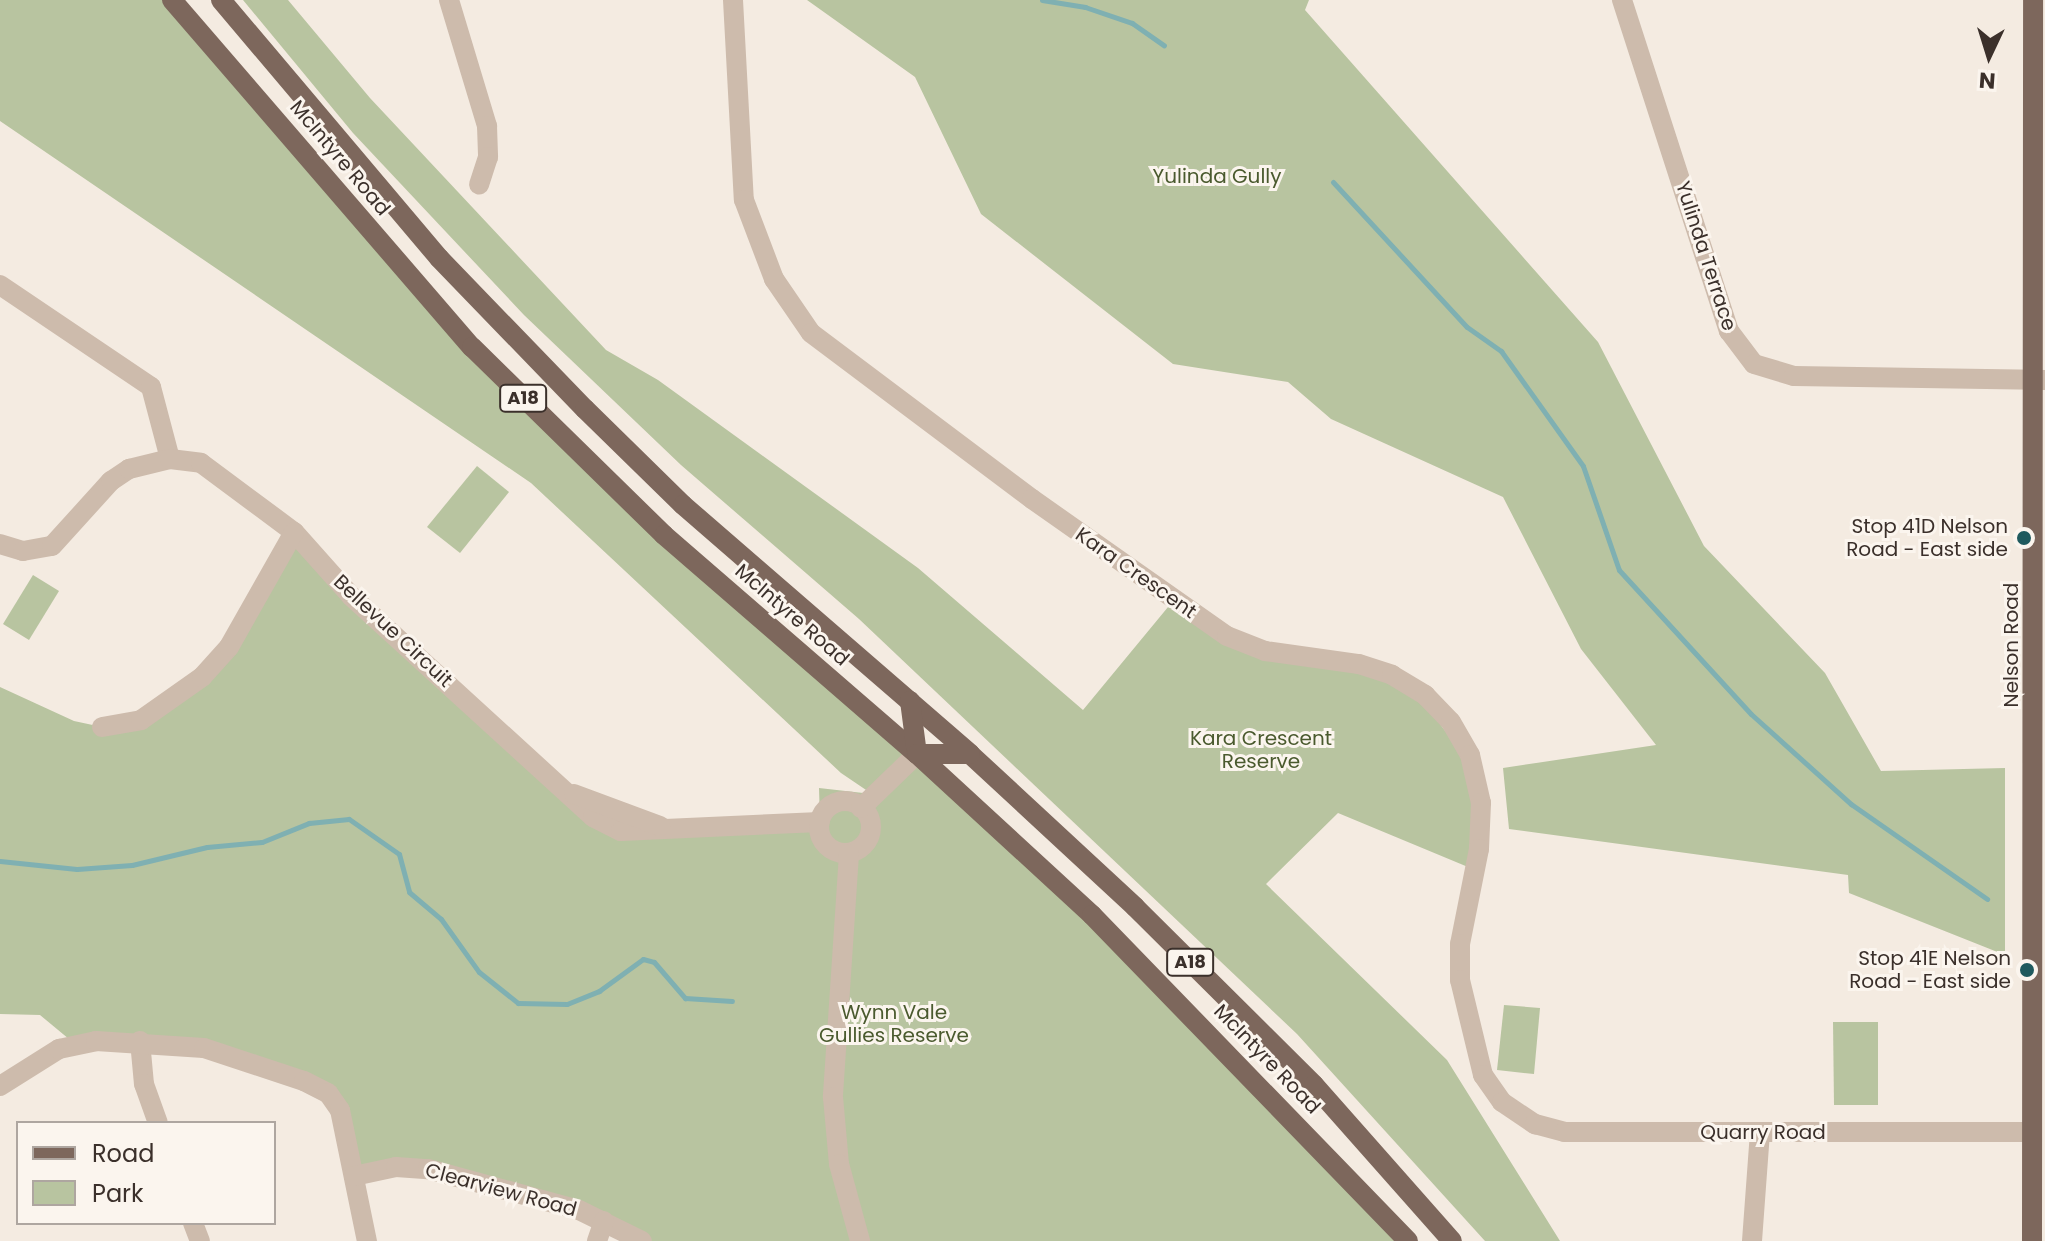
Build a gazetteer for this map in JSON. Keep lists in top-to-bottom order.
{
  "streets": {
    "main road": ["McIntyre Road", "A18", "Nelson Road"],
    "street": [
      "Yulinda Terrace",
      "Kara Crescent",
      "Bellevue Circuit",
      "Quarry Road",
      "Clearview Road"
    ]
  },
  "crossings": [
    ["Yulinda Terrace", "Nelson Road"],
    ["Kara Crescent", "Quarry Road"],
    ["Nelson Road", "Quarry Road"]
  ],
  "parks": ["Yulinda Gully", "Kara Crescent Reserve", "Wynn Vale Gullies Reserve"],
  "places": ["Stop 41D Nelson Road - East side", "Stop 41E Nelson Road - East side"],
  "legend": ["Road", "Park"],
  "north": "bottom"
}
